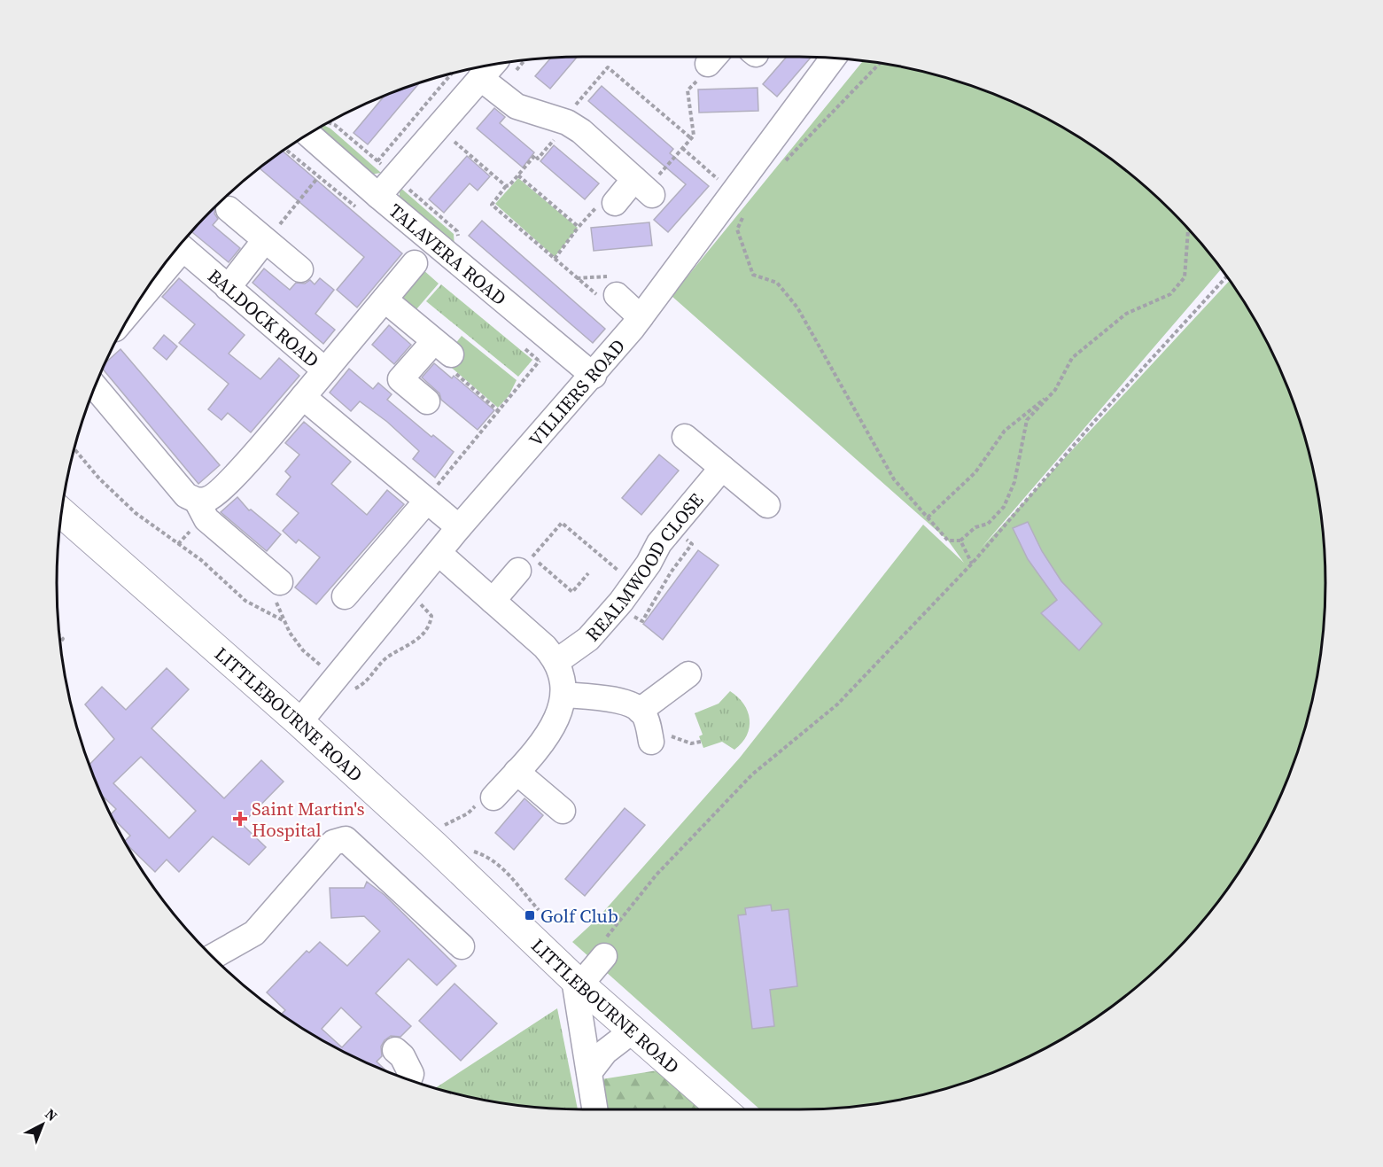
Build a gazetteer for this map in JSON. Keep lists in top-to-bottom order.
{
  "streets": {
    "main road": ["LITTLEBOURNE ROAD"],
    "street": [
      "TALAVERA ROAD",
      "BALDOCK ROAD",
      "VILLIERS ROAD",
      "REALMWOOD CLOSE"
    ]
  },
  "crossings": [
    ["TALAVERA ROAD", "VILLIERS ROAD"],
    ["BALDOCK ROAD", "VILLIERS ROAD"],
    ["VILLIERS ROAD", "LITTLEBOURNE ROAD"]
  ],
  "places": {
    "health": ["Saint Martin's Hospital"],
    "transit": ["Golf Club"]
  },
  "north": "top right"
}
